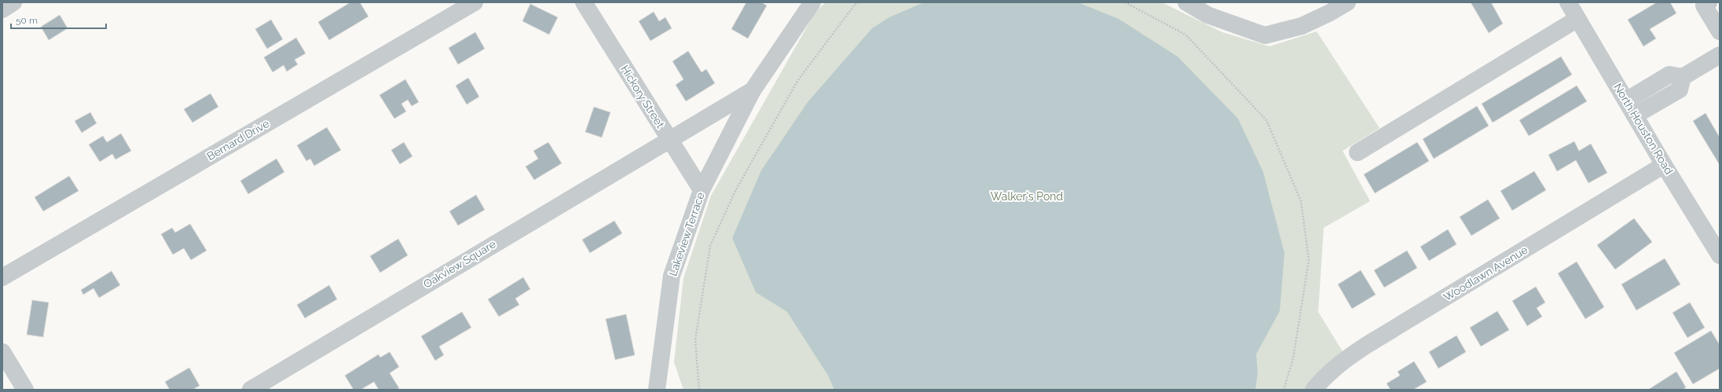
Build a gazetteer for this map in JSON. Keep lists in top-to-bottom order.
{
  "streets": {
    "street": [
      "Hickory Street",
      "North Houston Road",
      "Bernard Drive",
      "Lakeview Terrace",
      "Oakview Square",
      "Woodlawn Avenue"
    ]
  },
  "crossings": [
    ["Hickory Street", "Lakeview Terrace"],
    ["Hickory Street", "Oakview Square"],
    ["North Houston Road", "Woodlawn Avenue"],
    ["Lakeview Terrace", "Oakview Square"]
  ],
  "parks": ["Walker's Pond"],
  "scale_bar": "50 m"
}
